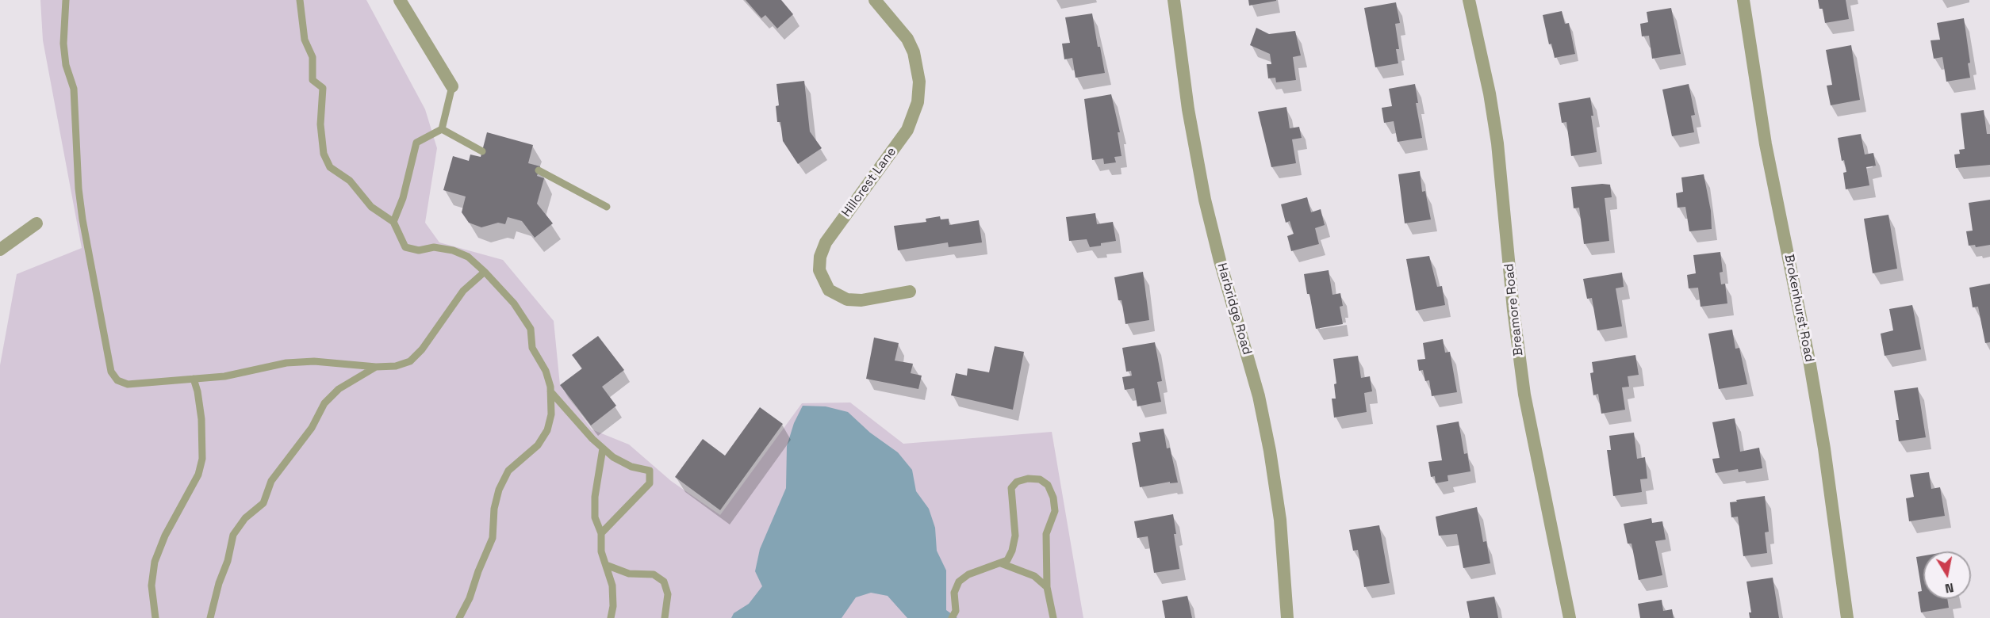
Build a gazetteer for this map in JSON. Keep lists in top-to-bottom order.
{
  "streets": {
    "street": [
      "Hillcrest Lane",
      "Brokenhurst Road",
      "Harbridge Road",
      "Breamore Road"
    ]
  },
  "north": "bottom"
}
